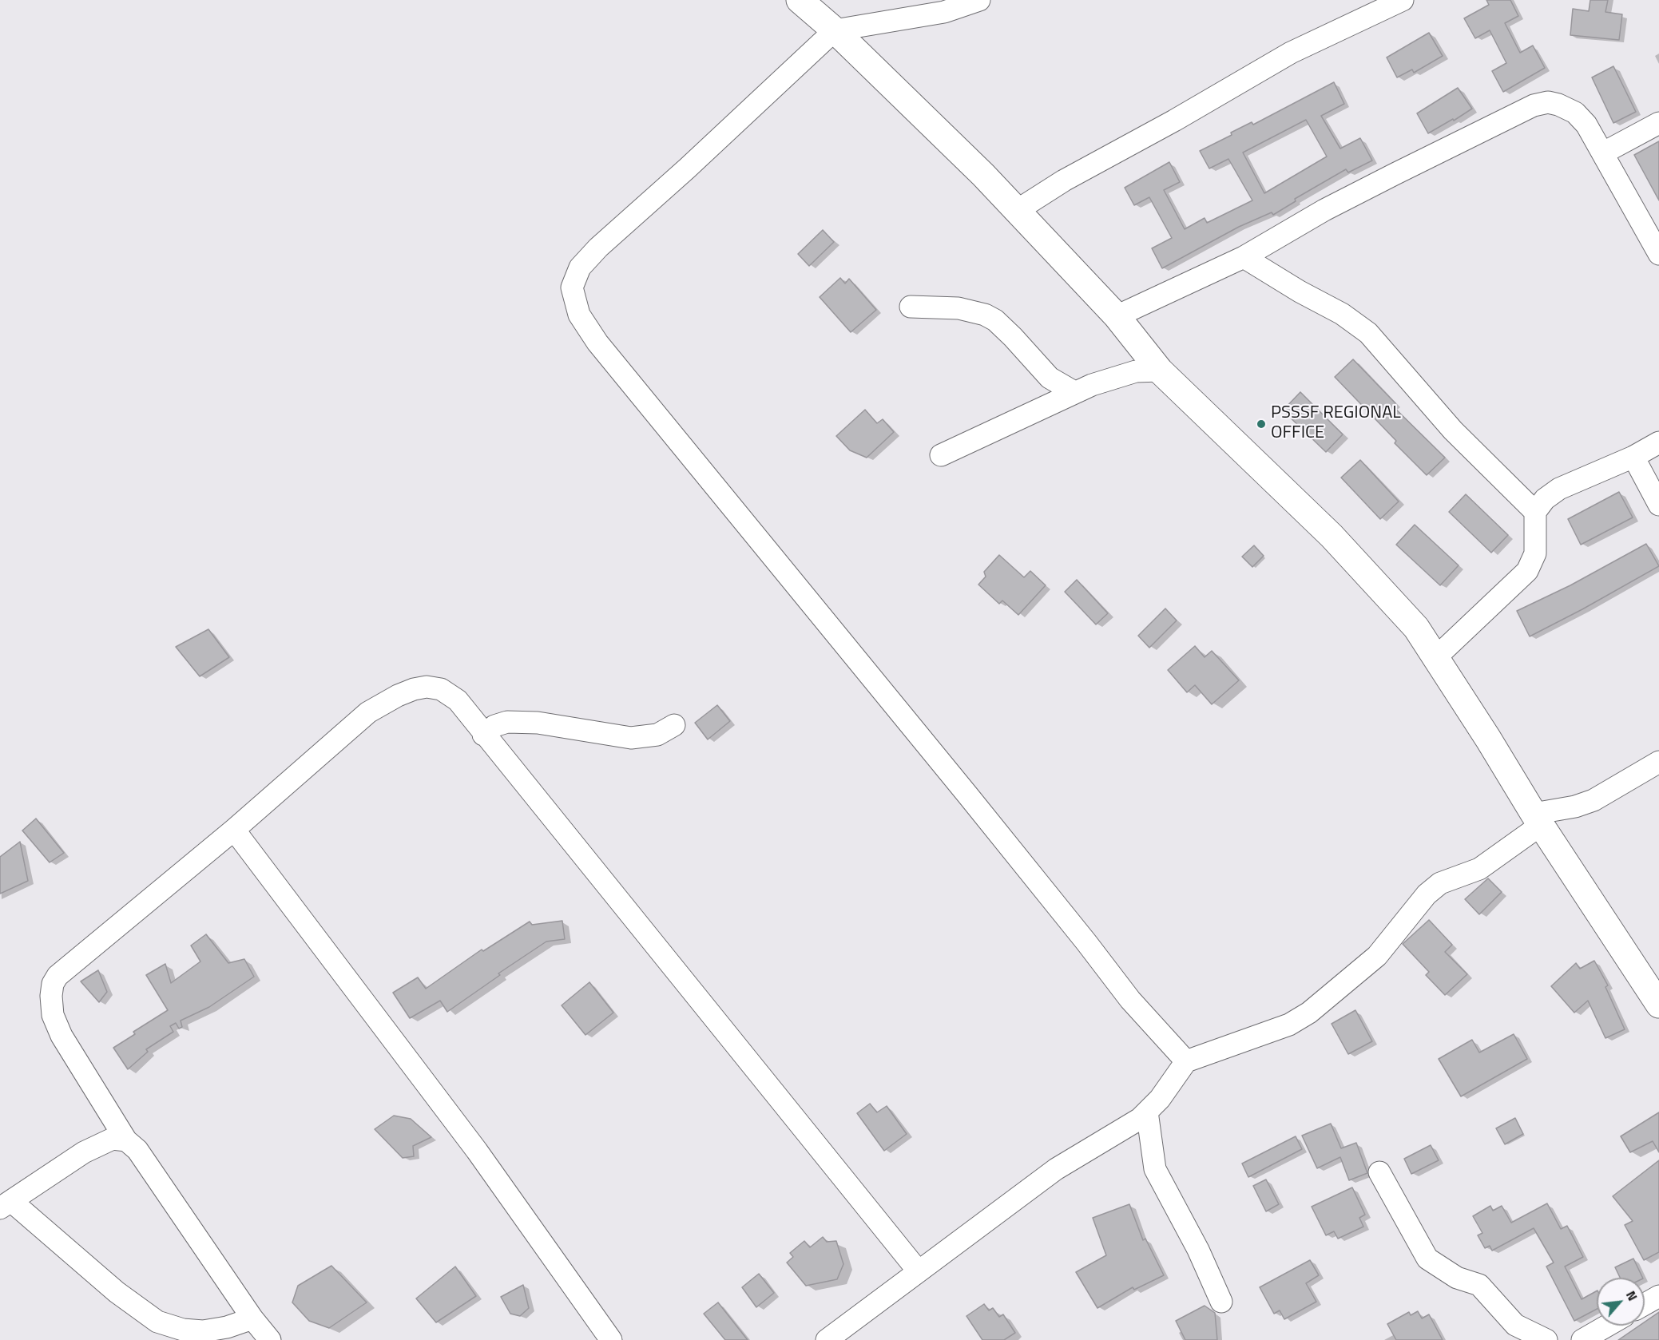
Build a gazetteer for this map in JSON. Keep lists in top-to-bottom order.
{
  "places": ["PSSSF REGIONAL OFFICE"],
  "north": "top right"
}
